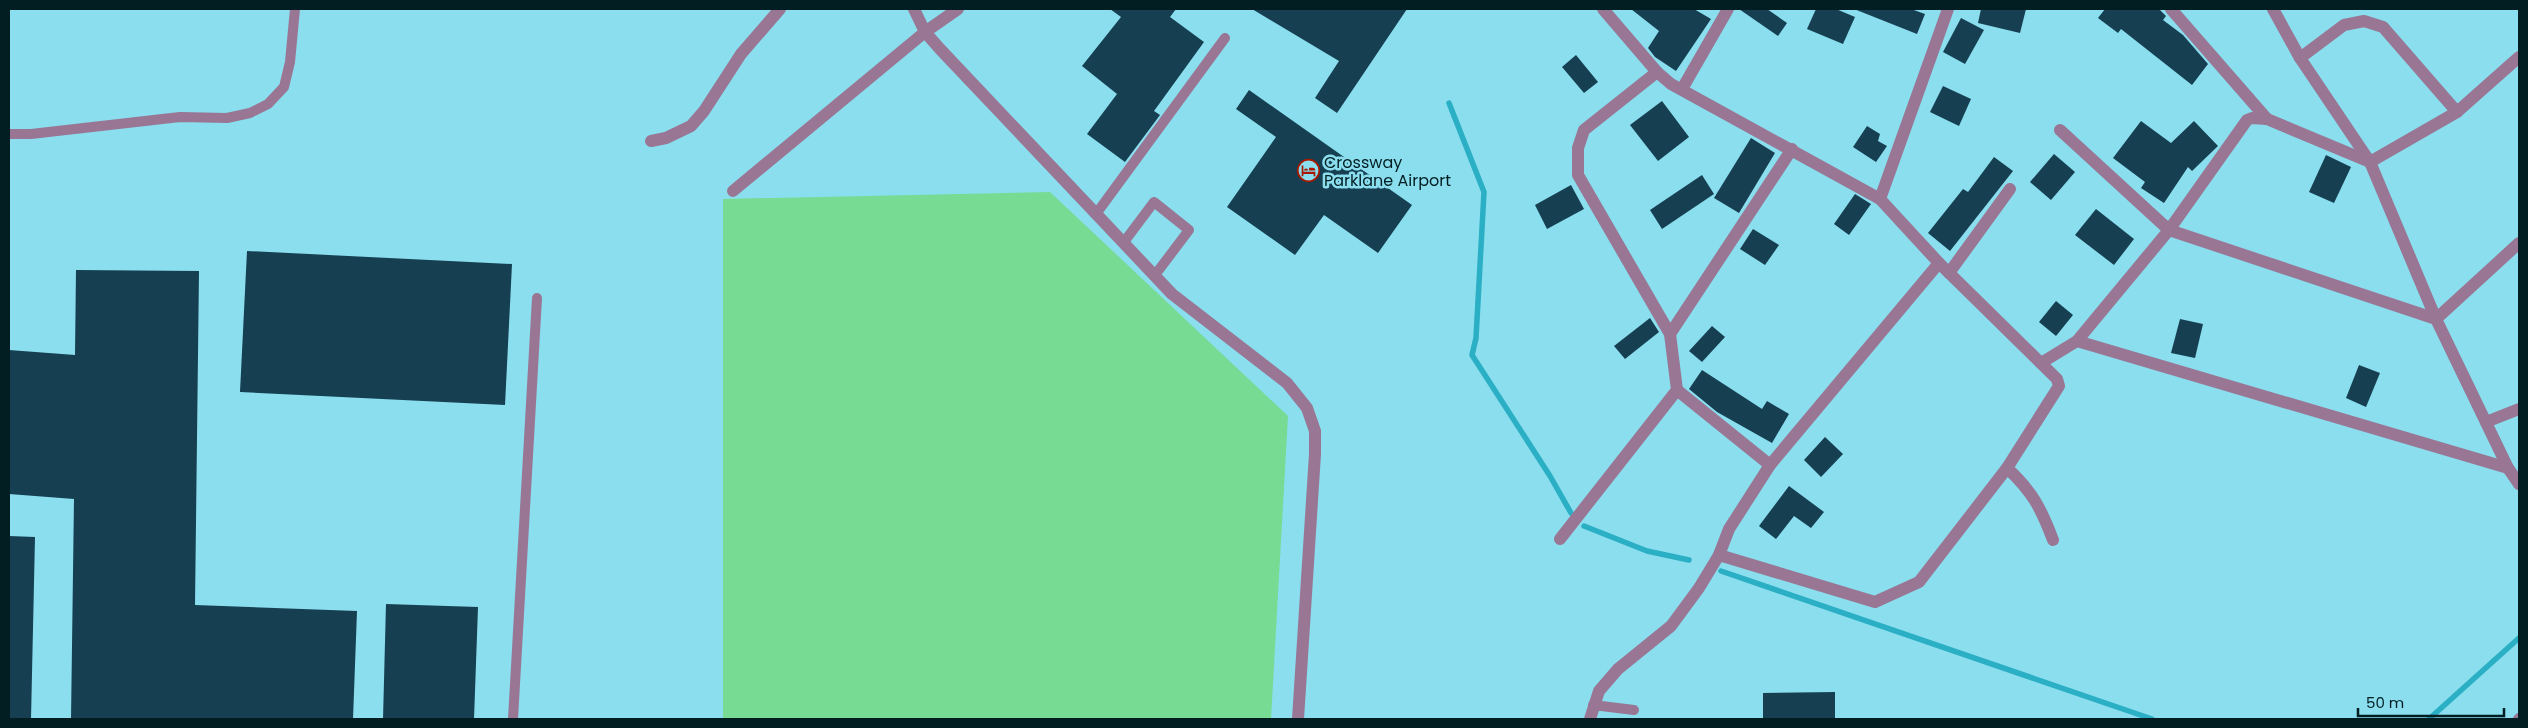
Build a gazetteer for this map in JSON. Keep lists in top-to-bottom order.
{
  "places": {
    "hotel": ["Crossway Parklane Airport"]
  },
  "scale_bar": "50 m"
}
